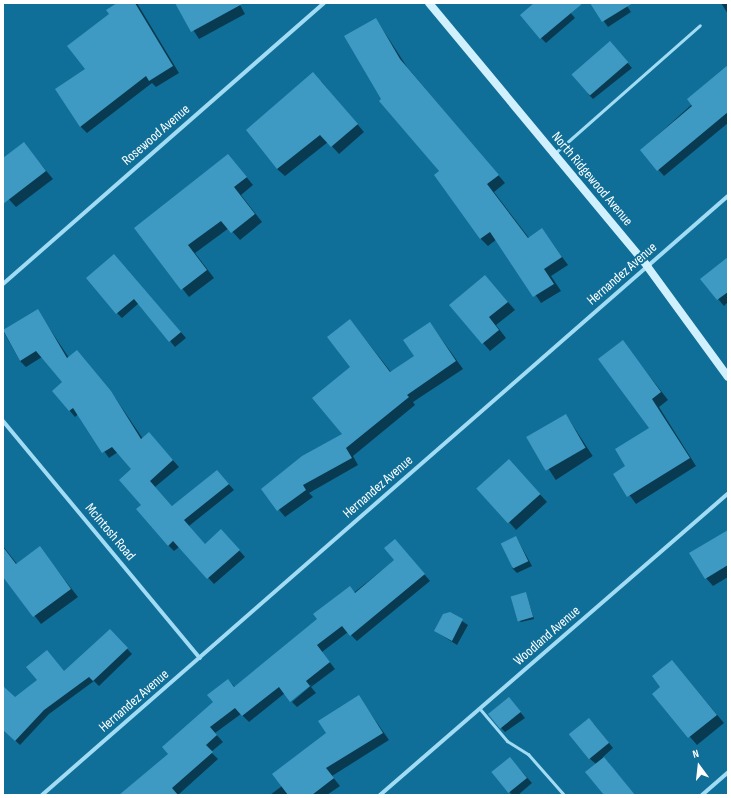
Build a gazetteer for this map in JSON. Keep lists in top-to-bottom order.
{
  "streets": {
    "street": [
      "Rosewood Avenue",
      "North Ridgewood Avenue",
      "Hernandez Avenue",
      "McIntosh Road",
      "Woodland Avenue"
    ]
  },
  "crossings": [
    ["North Ridgewood Avenue", "Hernandez Avenue"],
    ["Hernandez Avenue", "McIntosh Road"]
  ],
  "north": "top"
}
